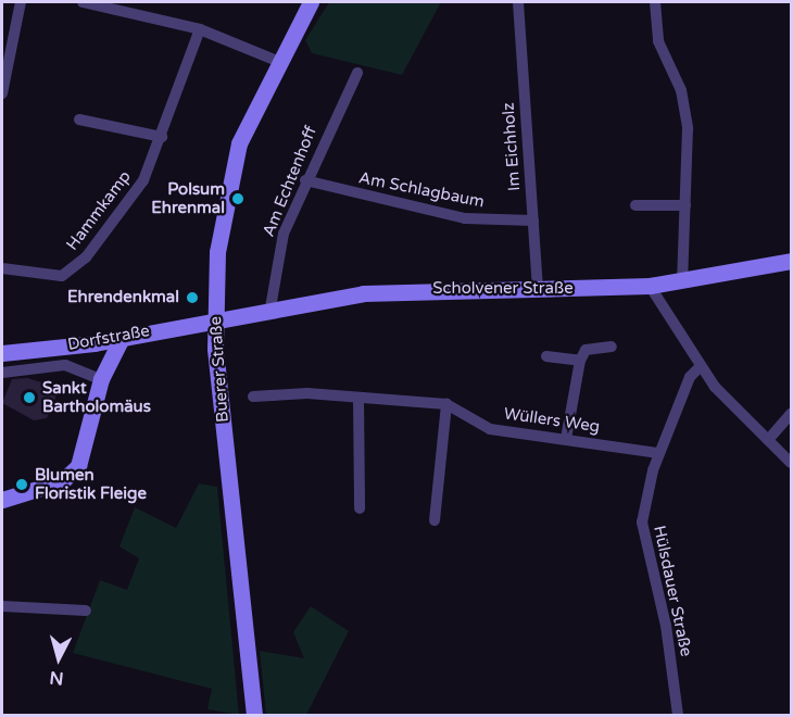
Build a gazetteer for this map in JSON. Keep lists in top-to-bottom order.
{
  "streets": {
    "main road": ["Scholvener Straße", "Dorfstraße", "Buerer Straße"],
    "street": [
      "Im Eichholz",
      "Am Echtenhoff",
      "Am Schlagbaum",
      "Hammkamp",
      "Wüllers Weg",
      "Hülsdauer Straße"
    ]
  },
  "crossings": [
    ["Im Eichholz", "Am Schlagbaum"],
    ["Im Eichholz", "Scholvener Straße"],
    ["Am Echtenhoff", "Am Schlagbaum"],
    ["Am Echtenhoff", "Scholvener Straße"],
    ["Scholvener Straße", "Dorfstraße"],
    ["Scholvener Straße", "Buerer Straße"],
    ["Dorfstraße", "Buerer Straße"],
    ["Wüllers Weg", "Hülsdauer Straße"]
  ],
  "places": [
    "Polsum Ehrenmal",
    "Ehrendenkmal",
    "Sankt Bartholomäus",
    "Blumen Floristik Fleige"
  ],
  "north": "bottom"
}
